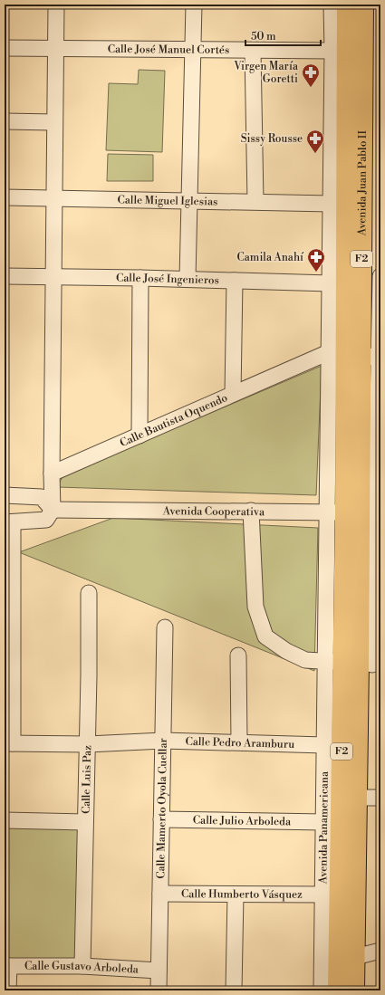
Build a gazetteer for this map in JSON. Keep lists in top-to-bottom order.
{
  "streets": {
    "highway": ["Avenida Juan Pablo II", "F2", "Avenida Panamericana"],
    "street": [
      "Calle José Manuel Cortés",
      "Calle Miguel Iglesias",
      "Calle José Ingenieros",
      "Calle Bautista Oquendo",
      "Avenida Cooperativa",
      "Calle Pedro Aramburu",
      "Calle Luis Paz",
      "Calle Mamerto Oyola Cuellar",
      "Calle Julio Arboleda",
      "Calle Humberto Vásquez",
      "Calle Gustavo Arboleda"
    ]
  },
  "crossings": [
    ["Calle José Manuel Cortés", "Avenida Juan Pablo II"],
    ["Avenida Juan Pablo II", "Calle Miguel Iglesias"],
    ["Avenida Juan Pablo II", "Calle José Ingenieros"],
    ["Avenida Juan Pablo II", "Calle Bautista Oquendo"],
    ["Avenida Juan Pablo II", "Avenida Cooperativa"],
    ["Avenida Juan Pablo II", "Avenida Panamericana"],
    ["Avenida Cooperativa", "Avenida Panamericana"],
    ["Calle Pedro Aramburu", "Calle Luis Paz"],
    ["Calle Pedro Aramburu", "Calle Mamerto Oyola Cuellar"],
    ["Calle Pedro Aramburu", "Avenida Panamericana"],
    ["Calle Luis Paz", "Calle Gustavo Arboleda"],
    ["Calle Mamerto Oyola Cuellar", "Calle Julio Arboleda"],
    ["Calle Mamerto Oyola Cuellar", "Calle Humberto Vásquez"],
    ["Calle Mamerto Oyola Cuellar", "Calle Gustavo Arboleda"],
    ["Calle Julio Arboleda", "Avenida Panamericana"],
    ["Avenida Panamericana", "Calle Humberto Vásquez"]
  ],
  "places": {
    "pharmacy": ["Virgen María Goretti", "Sissy Rousse", "Camila Anahí"]
  },
  "scale_bar": "50 m"
}
